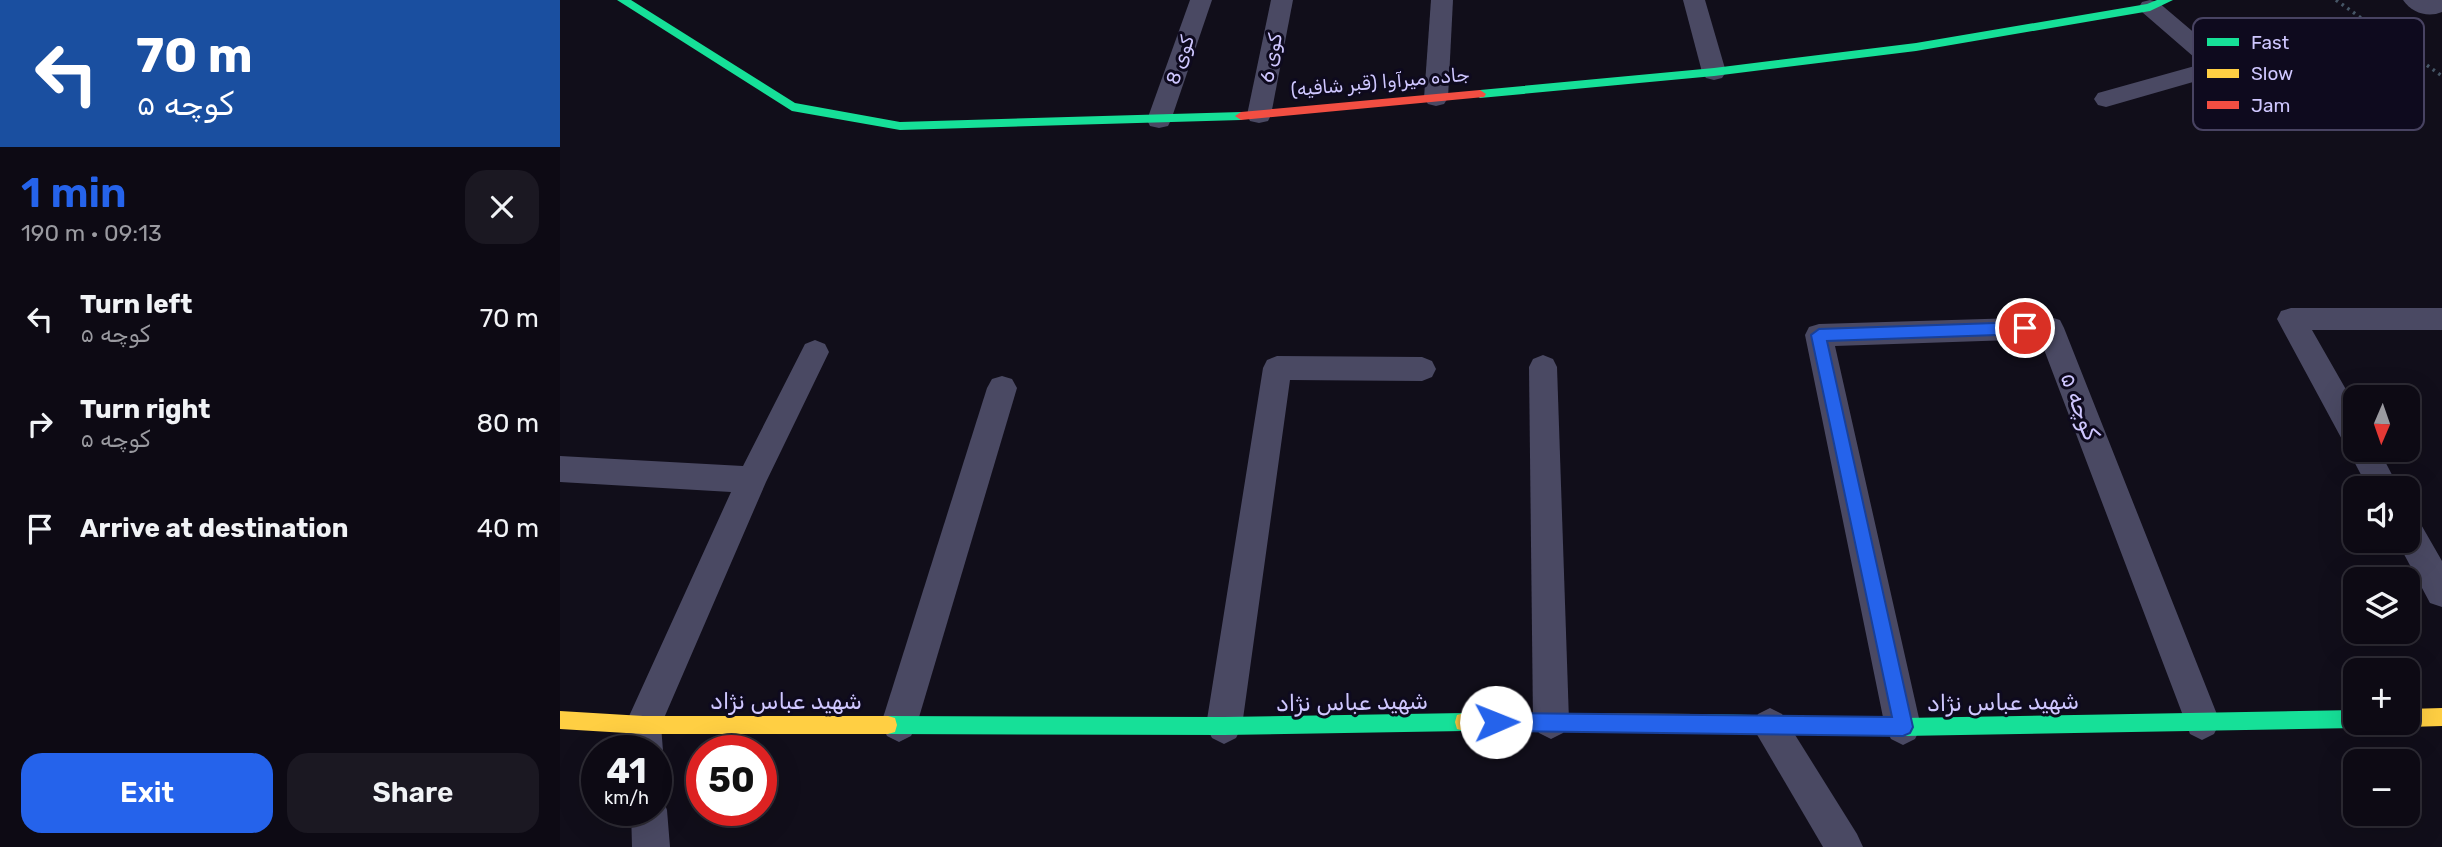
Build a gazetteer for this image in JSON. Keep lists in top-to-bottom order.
{
  "streets": {
    "street": [
      "کوی 6",
      "کوی 8",
      "جاده میرآوا (قبر شافیه)",
      "کوچه ۵",
      "شهید عباس نژاد"
    ]
  },
  "crossings": [
    ["کوی 6", "جاده میرآوا (قبر شافیه)"],
    ["کوی 8", "جاده میرآوا (قبر شافیه)"],
    ["کوچه ۵", "شهید عباس نژاد"]
  ],
  "legend": ["Fast", "Slow", "Jam"],
  "north": "bottom",
  "page": {
    "turn": ["70 m", "کوچه ۵"],
    "heading": ["1 min", "190 m · 09:13"],
    "list": [
      {
        "name": "Turn left",
        "note": "کوچه ۵",
        "value": "70 m"
      },
      {
        "name": "Turn right",
        "note": "کوچه ۵",
        "value": "80 m"
      },
      {
        "name": "Arrive at destination",
        "value": "40 m"
      }
    ],
    "map_buttons": ["+", "−"],
    "speed": "41 km/h",
    "limit": "50",
    "buttons": ["Exit", "Share"]
  }
}
